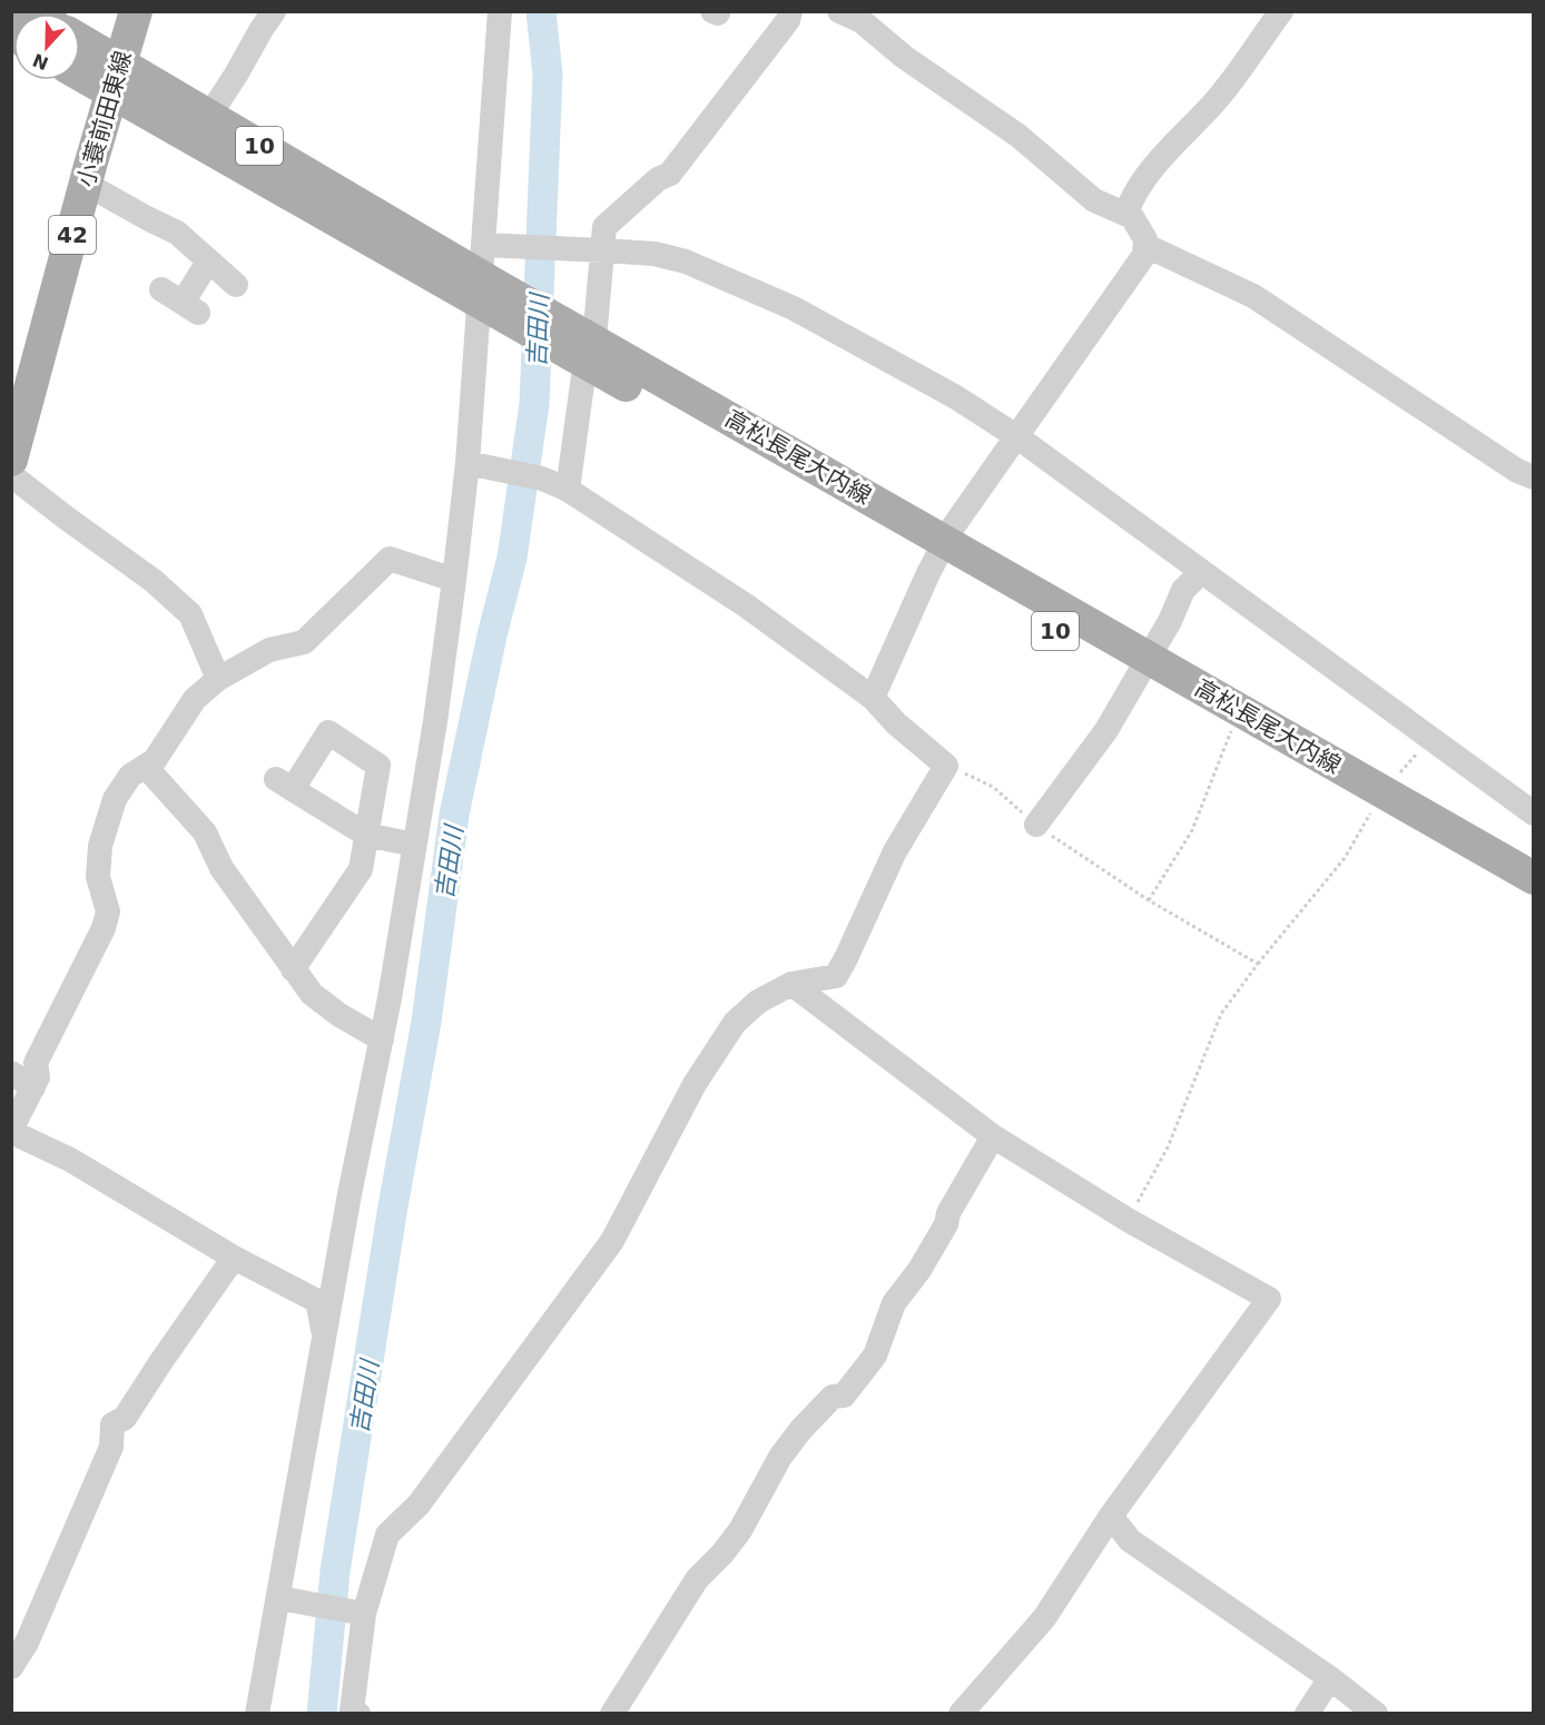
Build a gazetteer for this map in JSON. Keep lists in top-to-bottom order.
{
  "streets": {
    "main road": [
      "小蓑前田東線",
      "10",
      "42",
      "高松長尾大内線"
    ]
  },
  "crossings": [
    ["小蓑前田東線", "高松長尾大内線"]
  ],
  "water": ["吉田川"],
  "north": "bottom"
}
